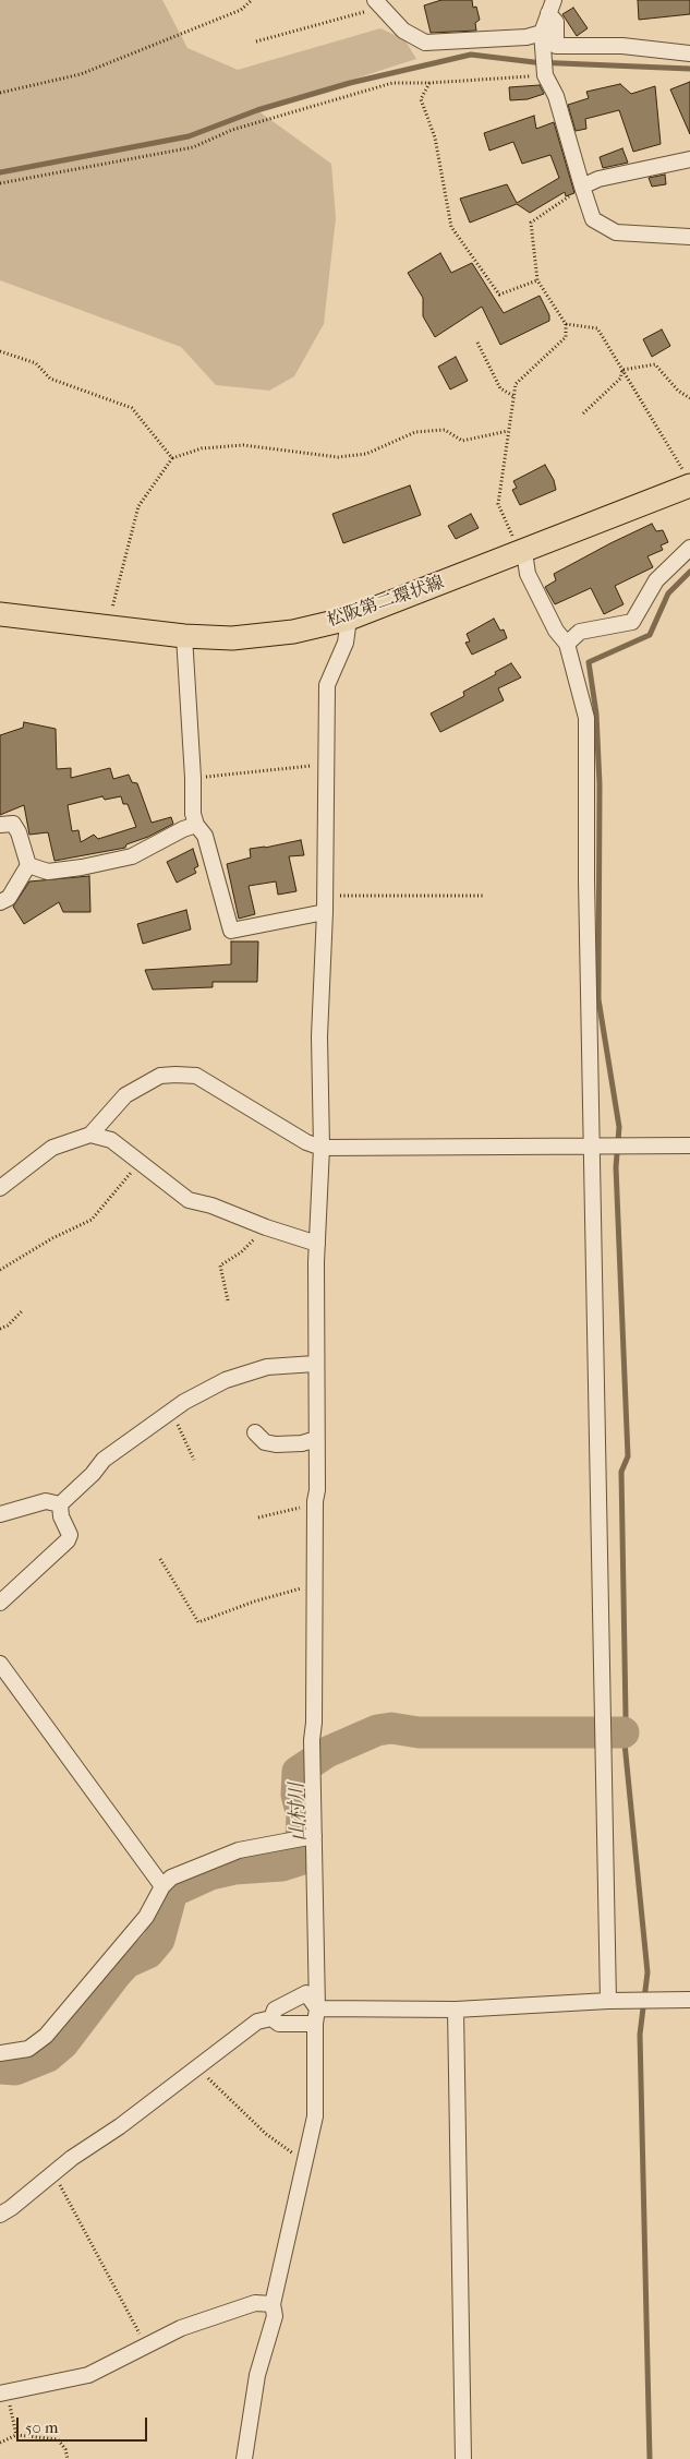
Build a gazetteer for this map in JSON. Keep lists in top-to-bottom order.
{
  "streets": {
    "main road": ["松阪第二環状線"]
  },
  "water": ["山村川"],
  "scale_bar": "50 m"
}
